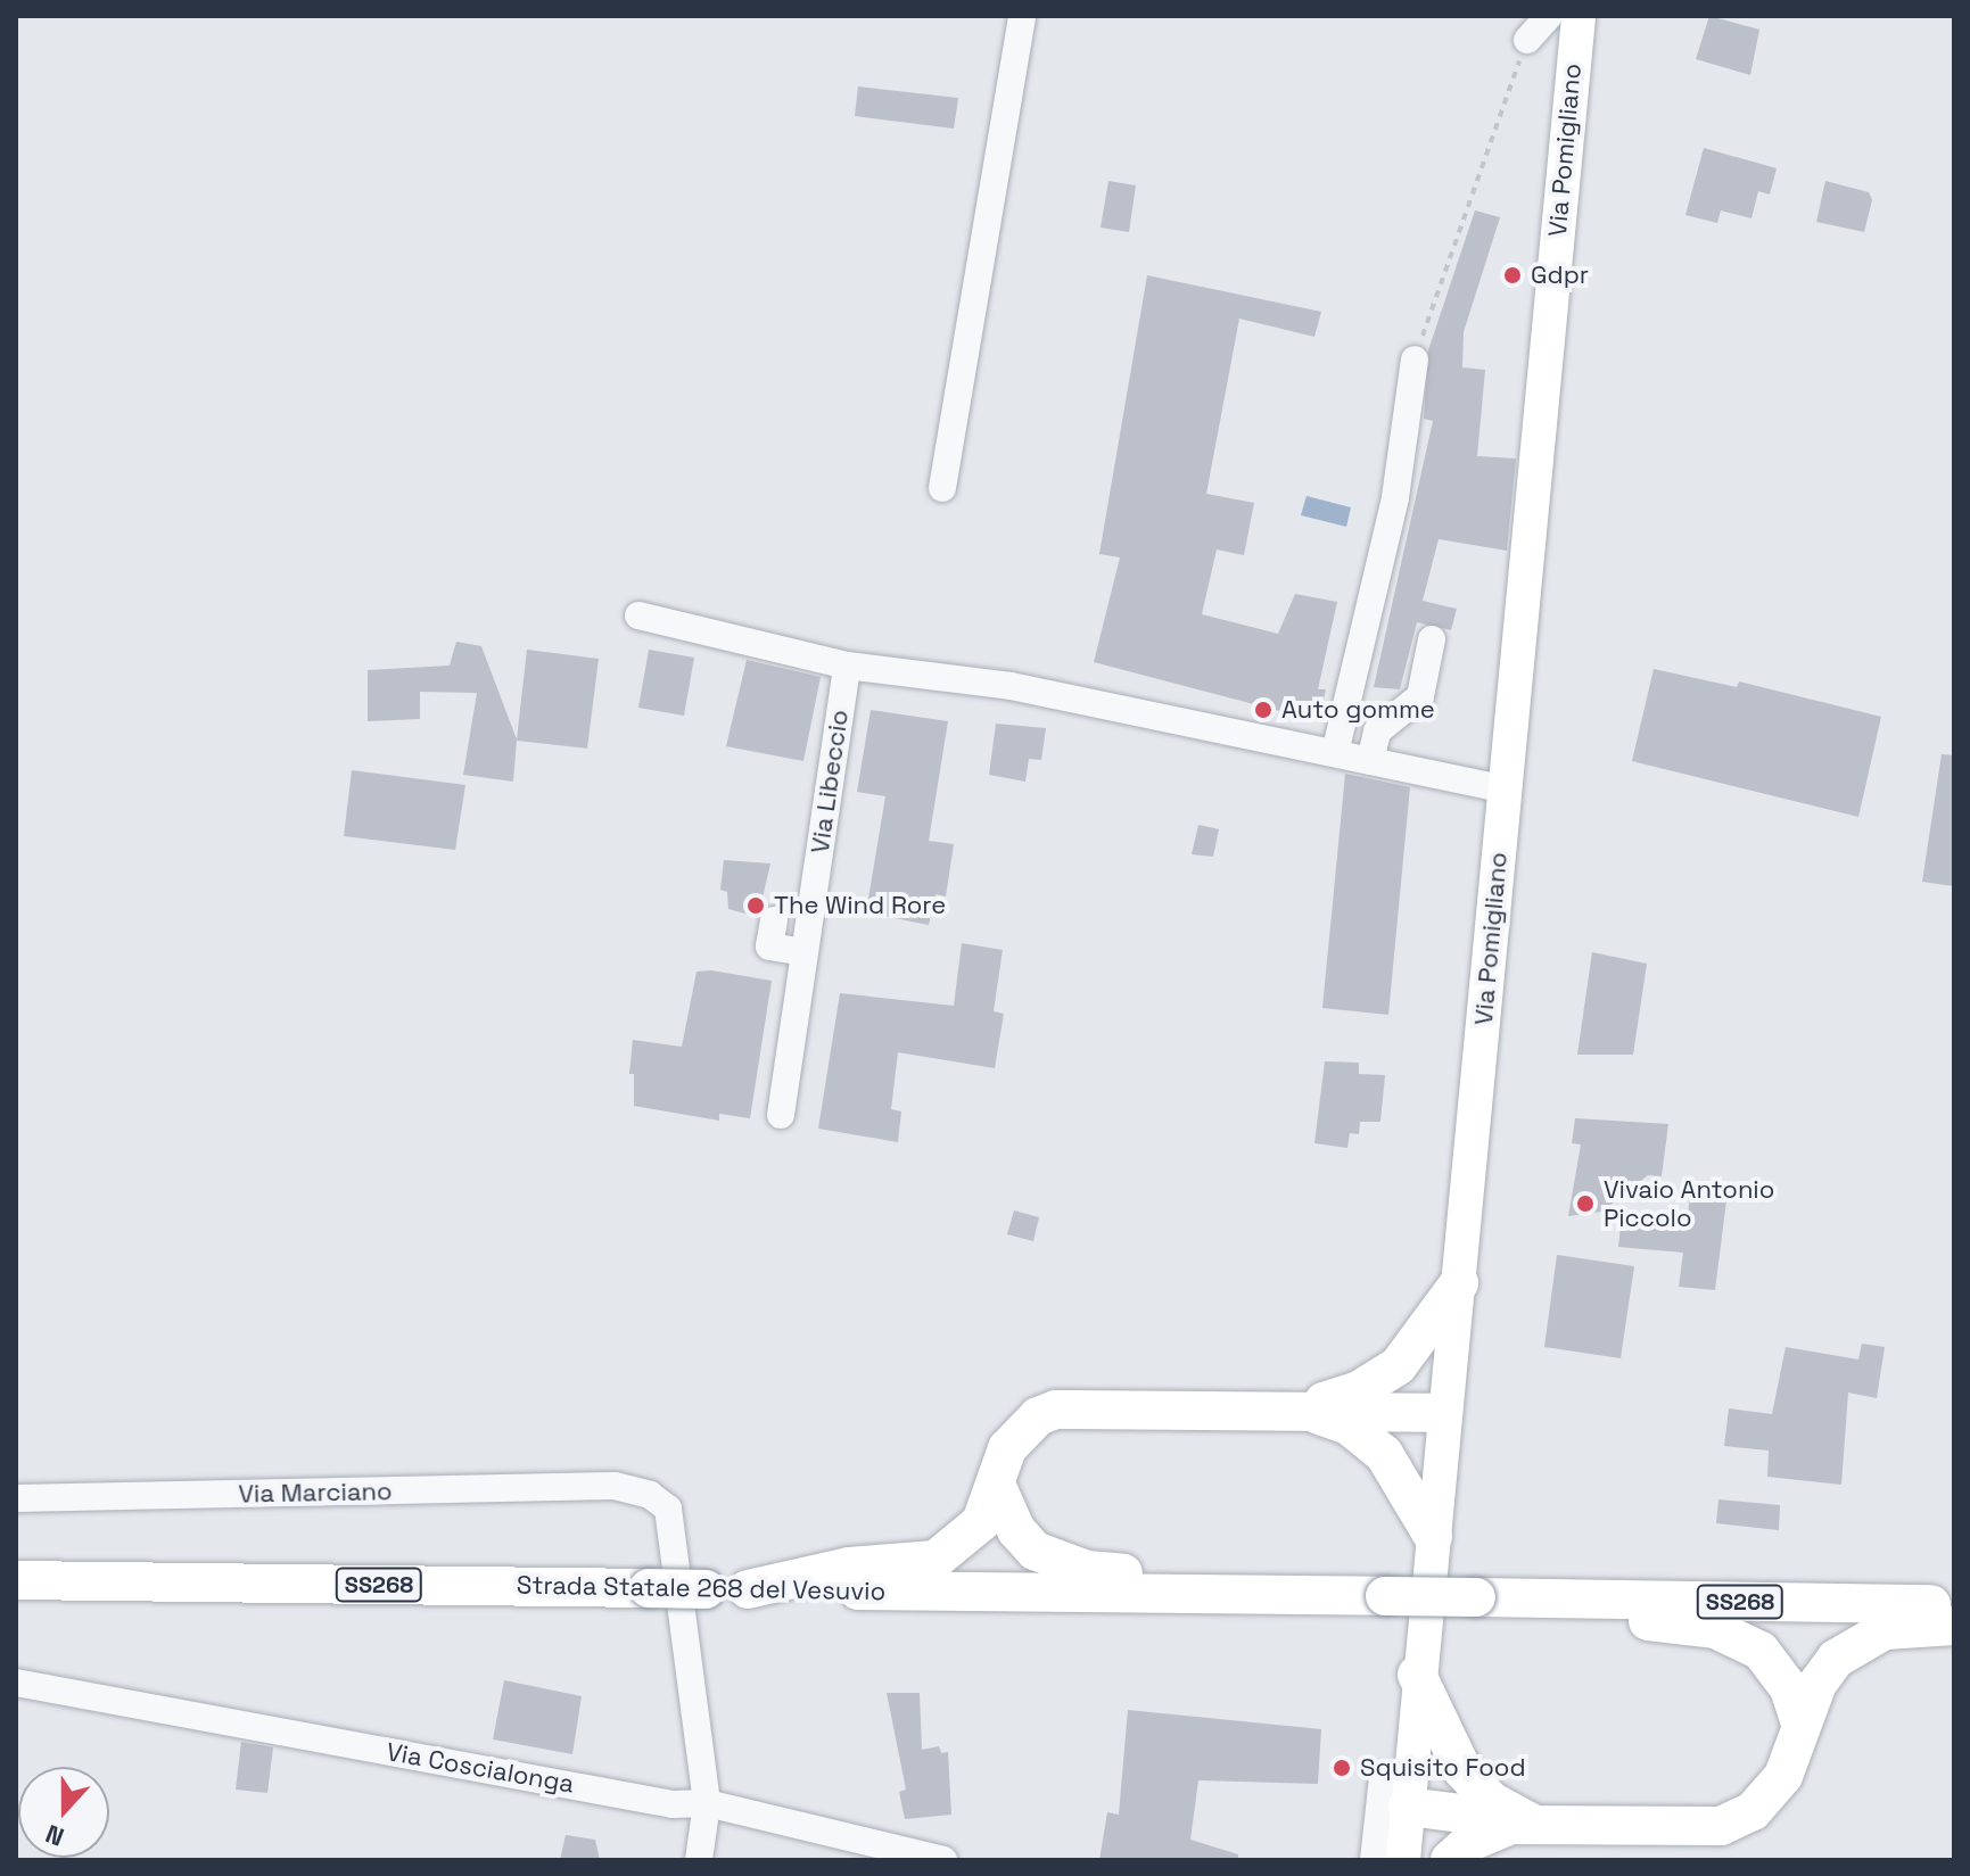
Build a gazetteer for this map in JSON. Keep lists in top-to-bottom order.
{
  "streets": {
    "highway": ["SS268", "Strada Statale 268 del Vesuvio"],
    "main road": ["Via Pomigliano"],
    "street": ["Via Libeccio", "Via Marciano", "Via Coscialonga"]
  },
  "crossings": [
    ["Via Pomigliano", "SS268"],
    ["Via Marciano", "Via Coscialonga"],
    ["SS268", "Strada Statale 268 del Vesuvio"]
  ],
  "places": [
    "Gdpr",
    "Auto gomme",
    "The Wind Rore",
    "Vivaio Antonio Piccolo",
    "Squisito Food"
  ],
  "north": "bottom"
}
